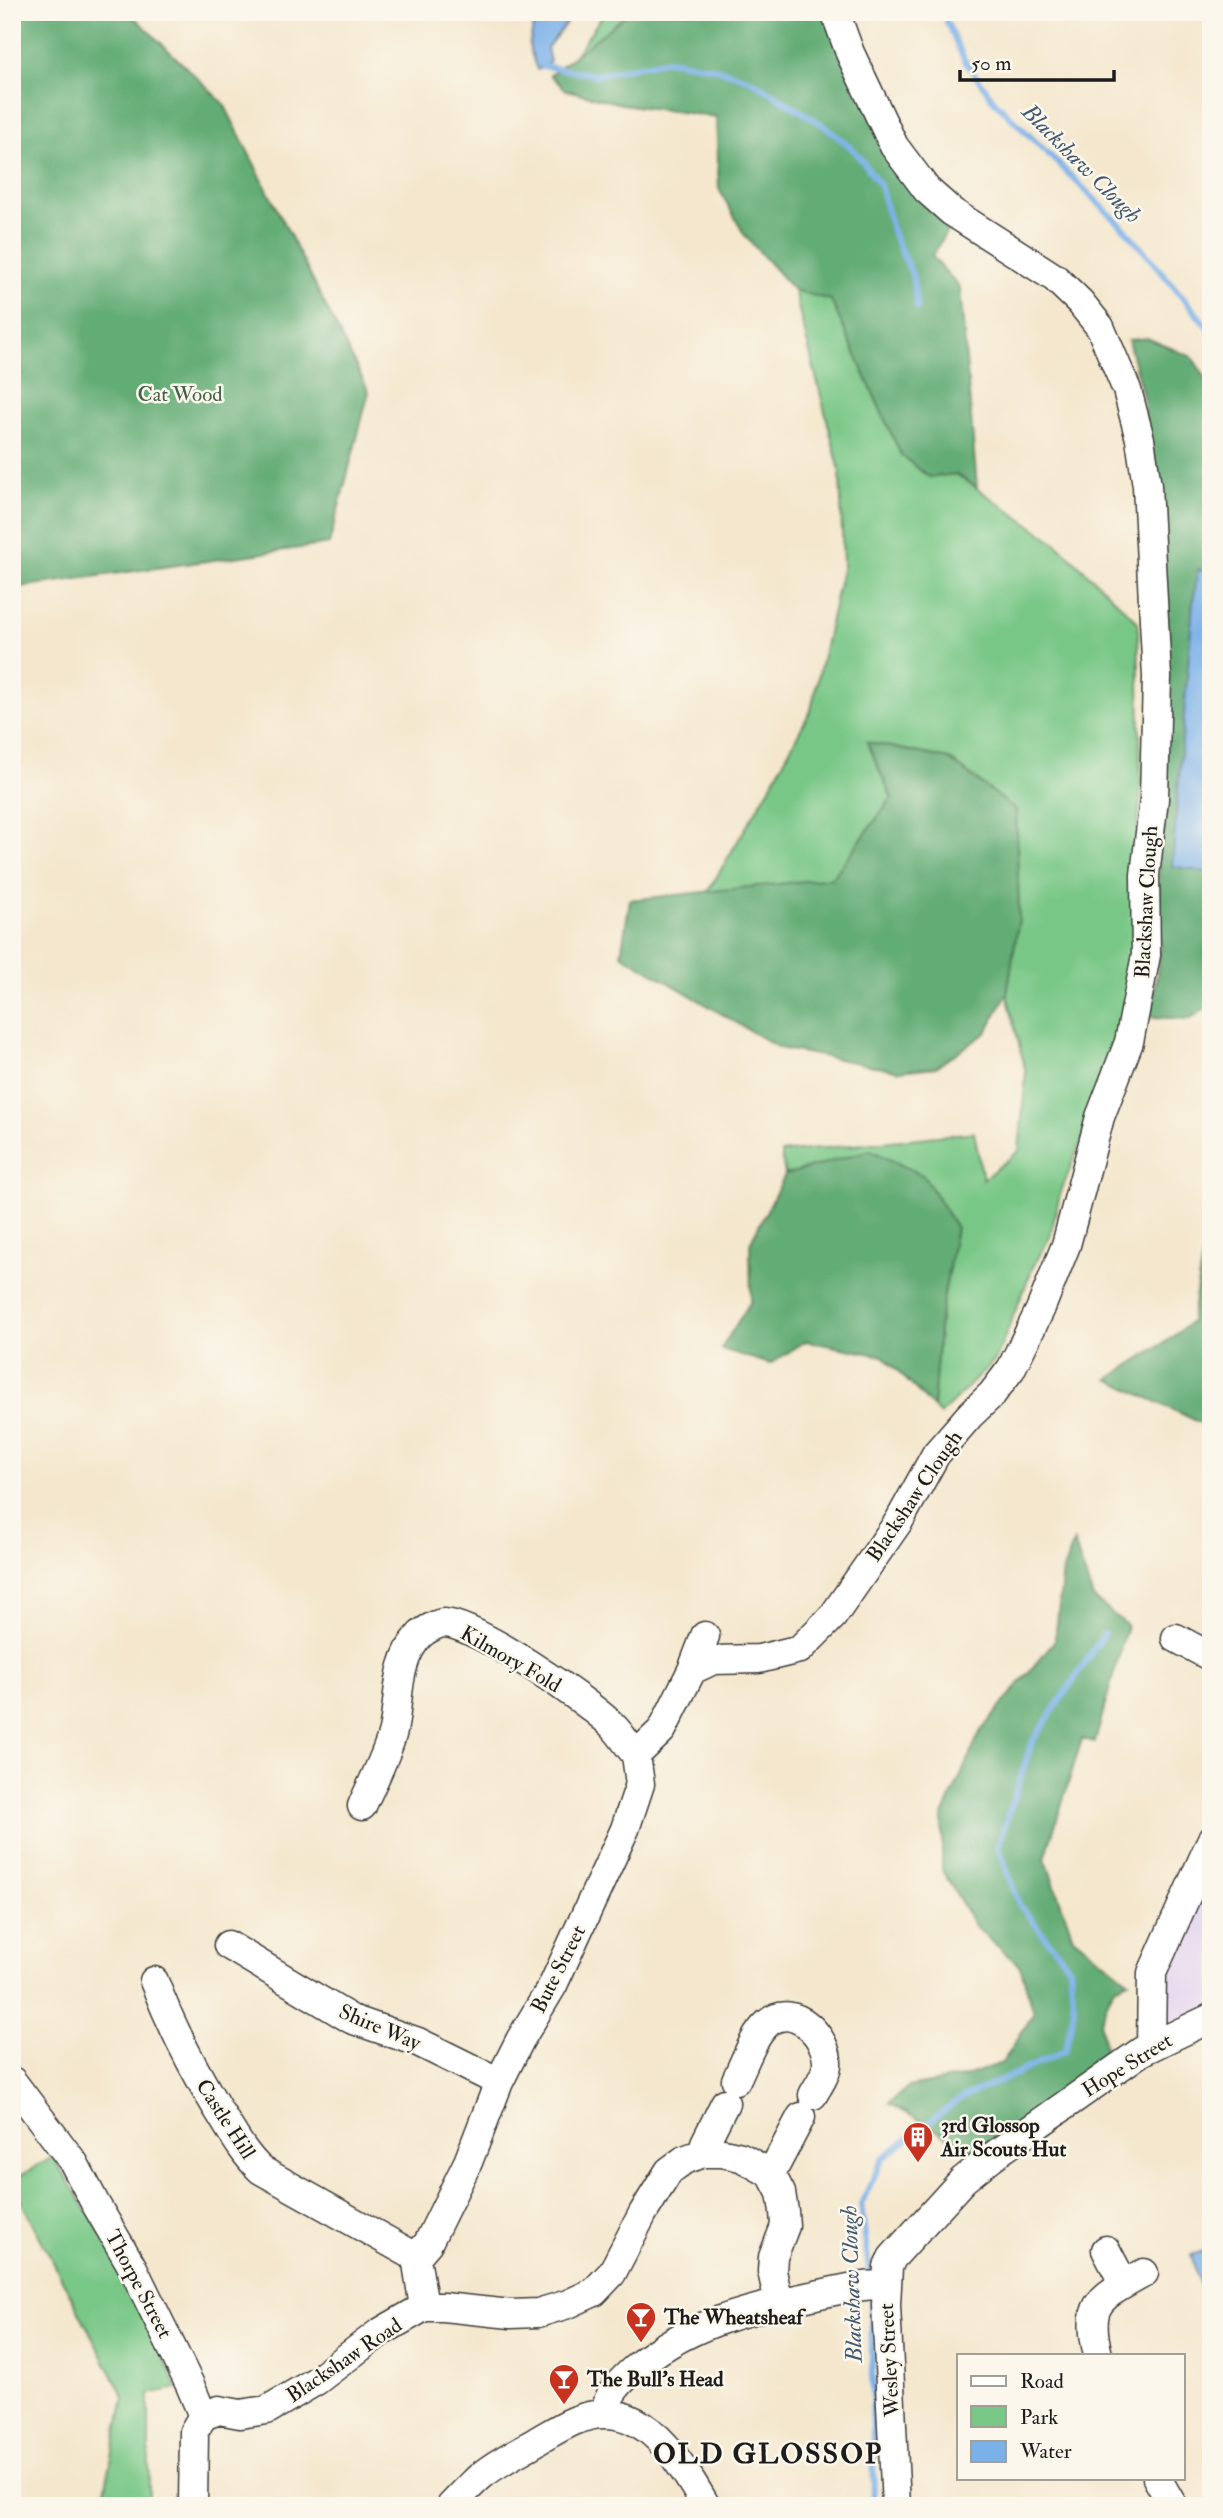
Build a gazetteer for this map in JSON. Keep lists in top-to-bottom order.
{
  "streets": {
    "street": [
      "Blackshaw Clough",
      "Kilmory Fold",
      "Bute Street",
      "Shire Way",
      "Hope Street",
      "Castle Hill",
      "Thorpe Street",
      "Blackshaw Road",
      "Wesley Street"
    ]
  },
  "crossings": [
    ["Kilmory Fold", "Bute Street"],
    ["Bute Street", "Shire Way"],
    ["Bute Street", "Castle Hill"],
    ["Hope Street", "Wesley Street"],
    ["Thorpe Street", "Blackshaw Road"]
  ],
  "districts": ["OLD GLOSSOP"],
  "water": ["Blackshaw Clough"],
  "parks": ["Cat Wood"],
  "places": {
    "building": ["3rd Glossop Air Scouts Hut"],
    "bar": ["The Wheatsheaf", "The Bull's Head"]
  },
  "legend": ["Road", "Park", "Water"],
  "scale_bar": "50 m"
}
